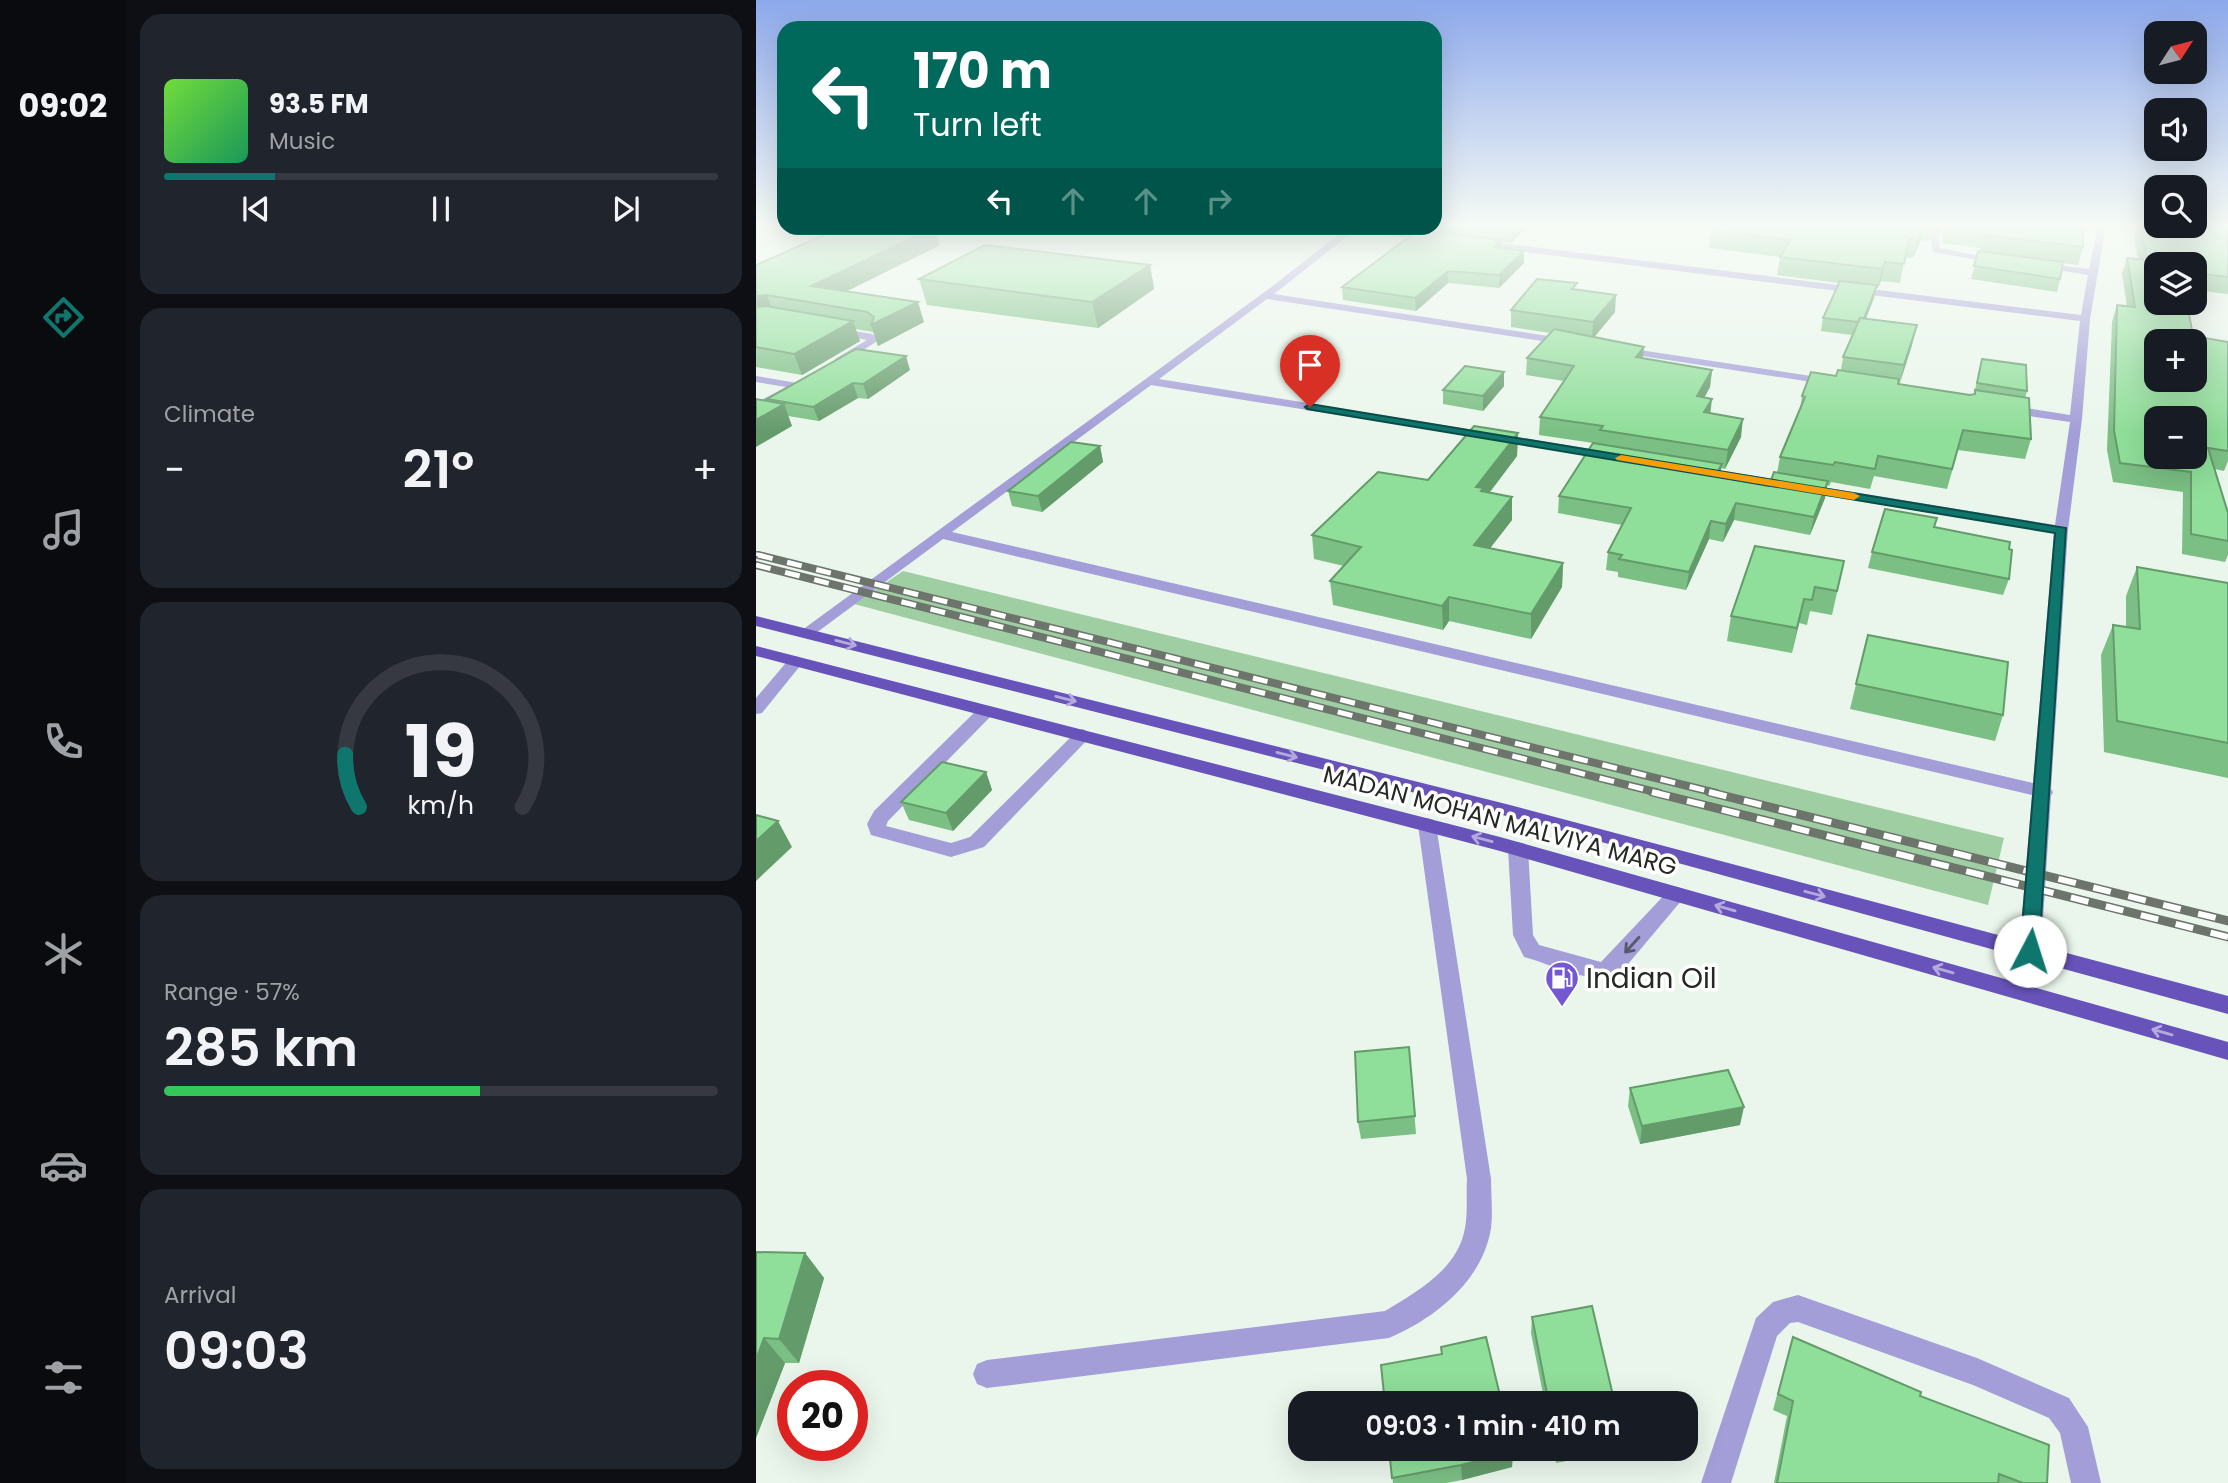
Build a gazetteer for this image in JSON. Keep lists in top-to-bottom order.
{
  "streets": {
    "main road": ["MADAN MOHAN MALVIYA MARG"]
  },
  "places": {
    "fuel station": ["Indian Oil"]
  },
  "north": "top right",
  "page": {
    "tabs": "09:02",
    "map_buttons": ["+", "−"],
    "turn": ["170 m", "Turn left"],
    "song": ["93.5 FM", "Music"],
    "tile": [
      "Climate",
      ["Range · 57%", "285 km"],
      ["Arrival", "09:03"]
    ],
    "heat": ["−", "21°", "+"],
    "limit": "20",
    "trip": "09:03 · 1 min · 410 m",
    "gauge": ["19", "km/h"]
  }
}
